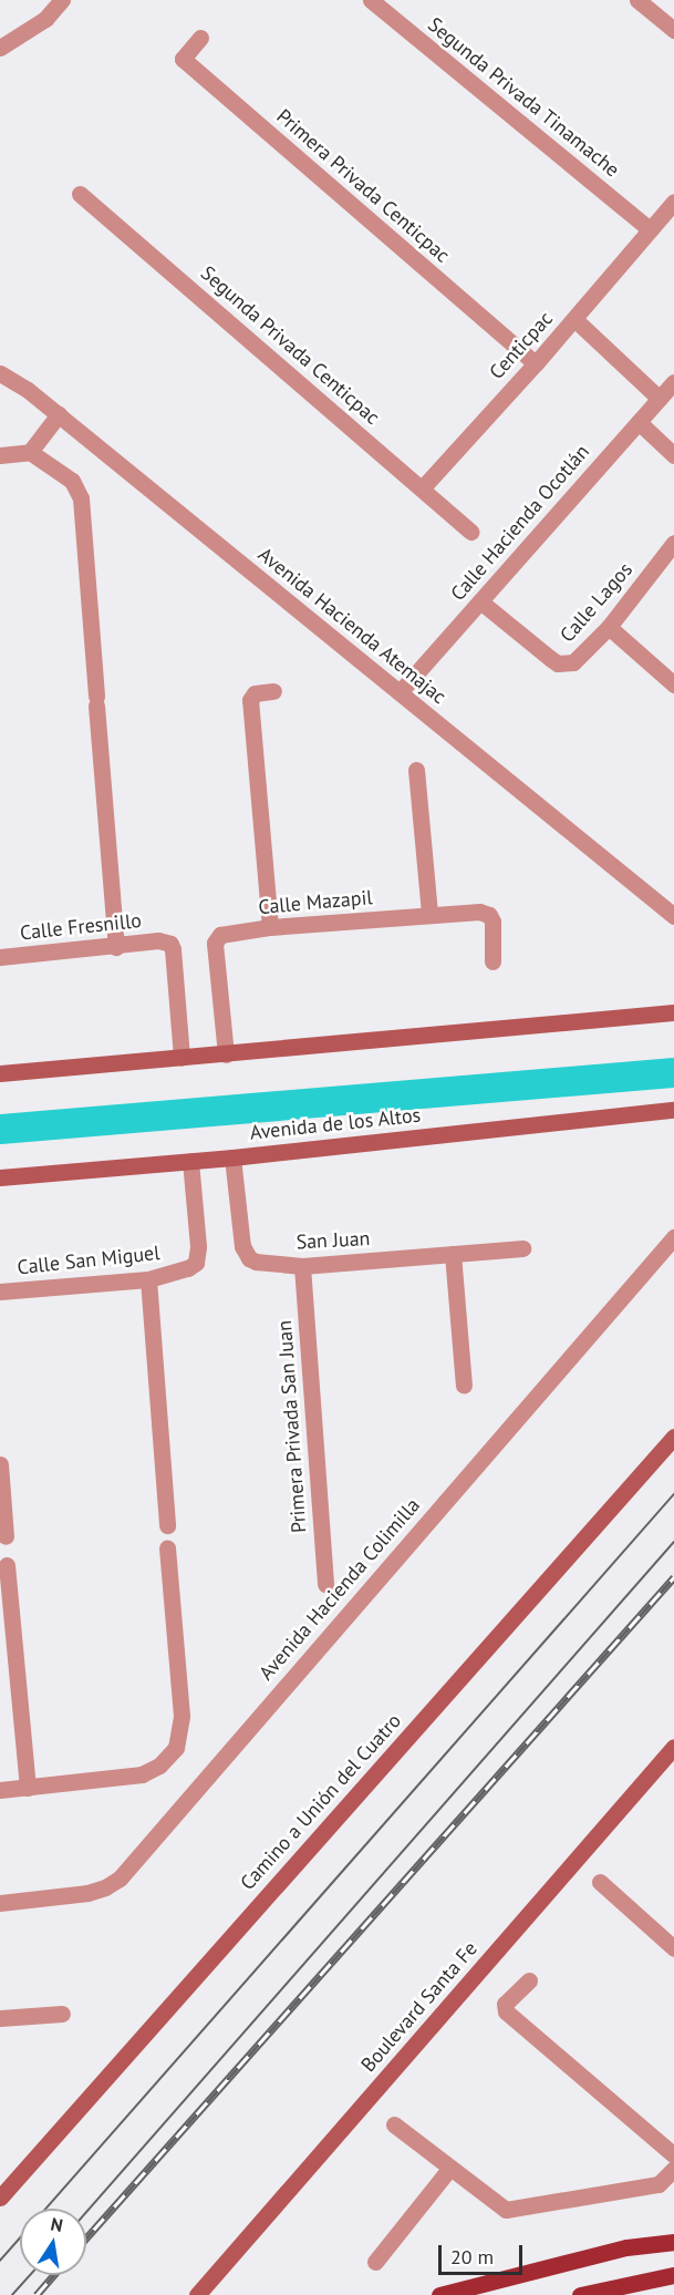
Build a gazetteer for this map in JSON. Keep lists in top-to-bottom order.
{
  "streets": {
    "street": [
      "Segunda Privada Tinamache",
      "Primera Privada Centicpac",
      "Segunda Privada Centicpac",
      "Centicpac",
      "Calle Hacienda Ocotlán",
      "Calle Lagos",
      "Avenida Hacienda Atemajac",
      "Calle Mazapil",
      "Calle Fresnillo",
      "Avenida de los Altos",
      "San Juan",
      "Calle San Miguel",
      "Primera Privada San Juan",
      "Avenida Hacienda Colimilla",
      "Camino a Unión del Cuatro",
      "Boulevard Santa Fe"
    ]
  },
  "crossings": [
    ["Primera Privada Centicpac", "Centicpac"],
    ["Segunda Privada Centicpac", "Centicpac"],
    ["Centicpac", "Calle Hacienda Ocotlán"],
    ["Calle Hacienda Ocotlán", "Calle Lagos"],
    ["Calle Hacienda Ocotlán", "Avenida Hacienda Atemajac"],
    ["Avenida de los Altos", "San Juan"],
    ["Avenida de los Altos", "Calle San Miguel"],
    ["San Juan", "Primera Privada San Juan"]
  ],
  "scale_bar": "20 m",
  "north": "top"
}
